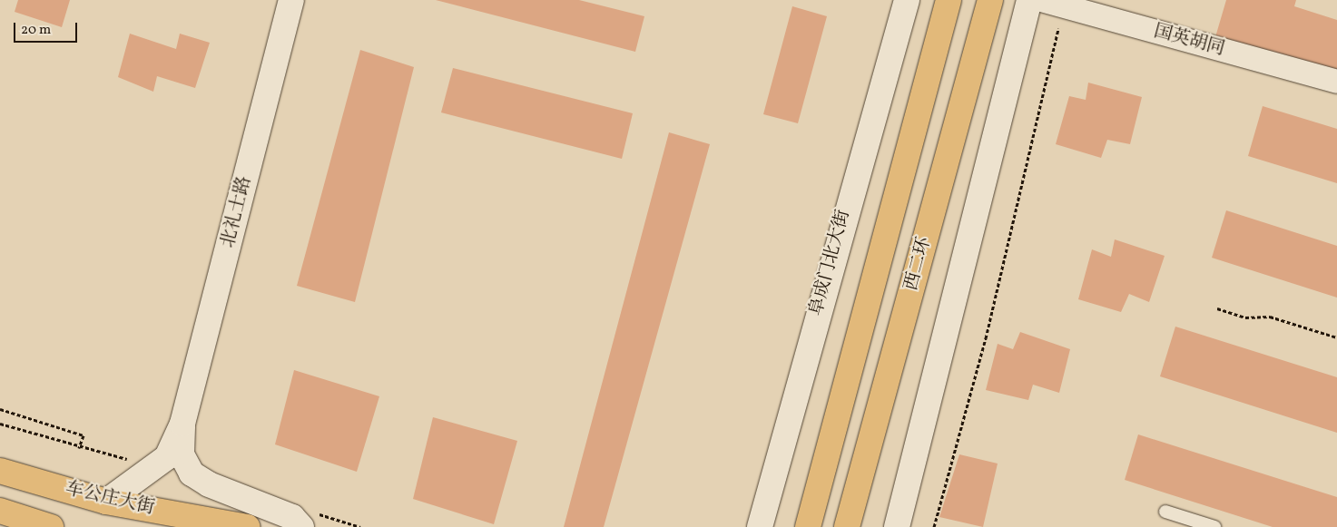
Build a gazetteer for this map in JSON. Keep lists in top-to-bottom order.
{
  "streets": {
    "main road": ["西二环", "车公庄大街"],
    "street": ["国英胡同", "北礼士路", "阜成门北大街"]
  },
  "crossings": [
    ["北礼士路", "车公庄大街"]
  ],
  "scale_bar": "20 m"
}
